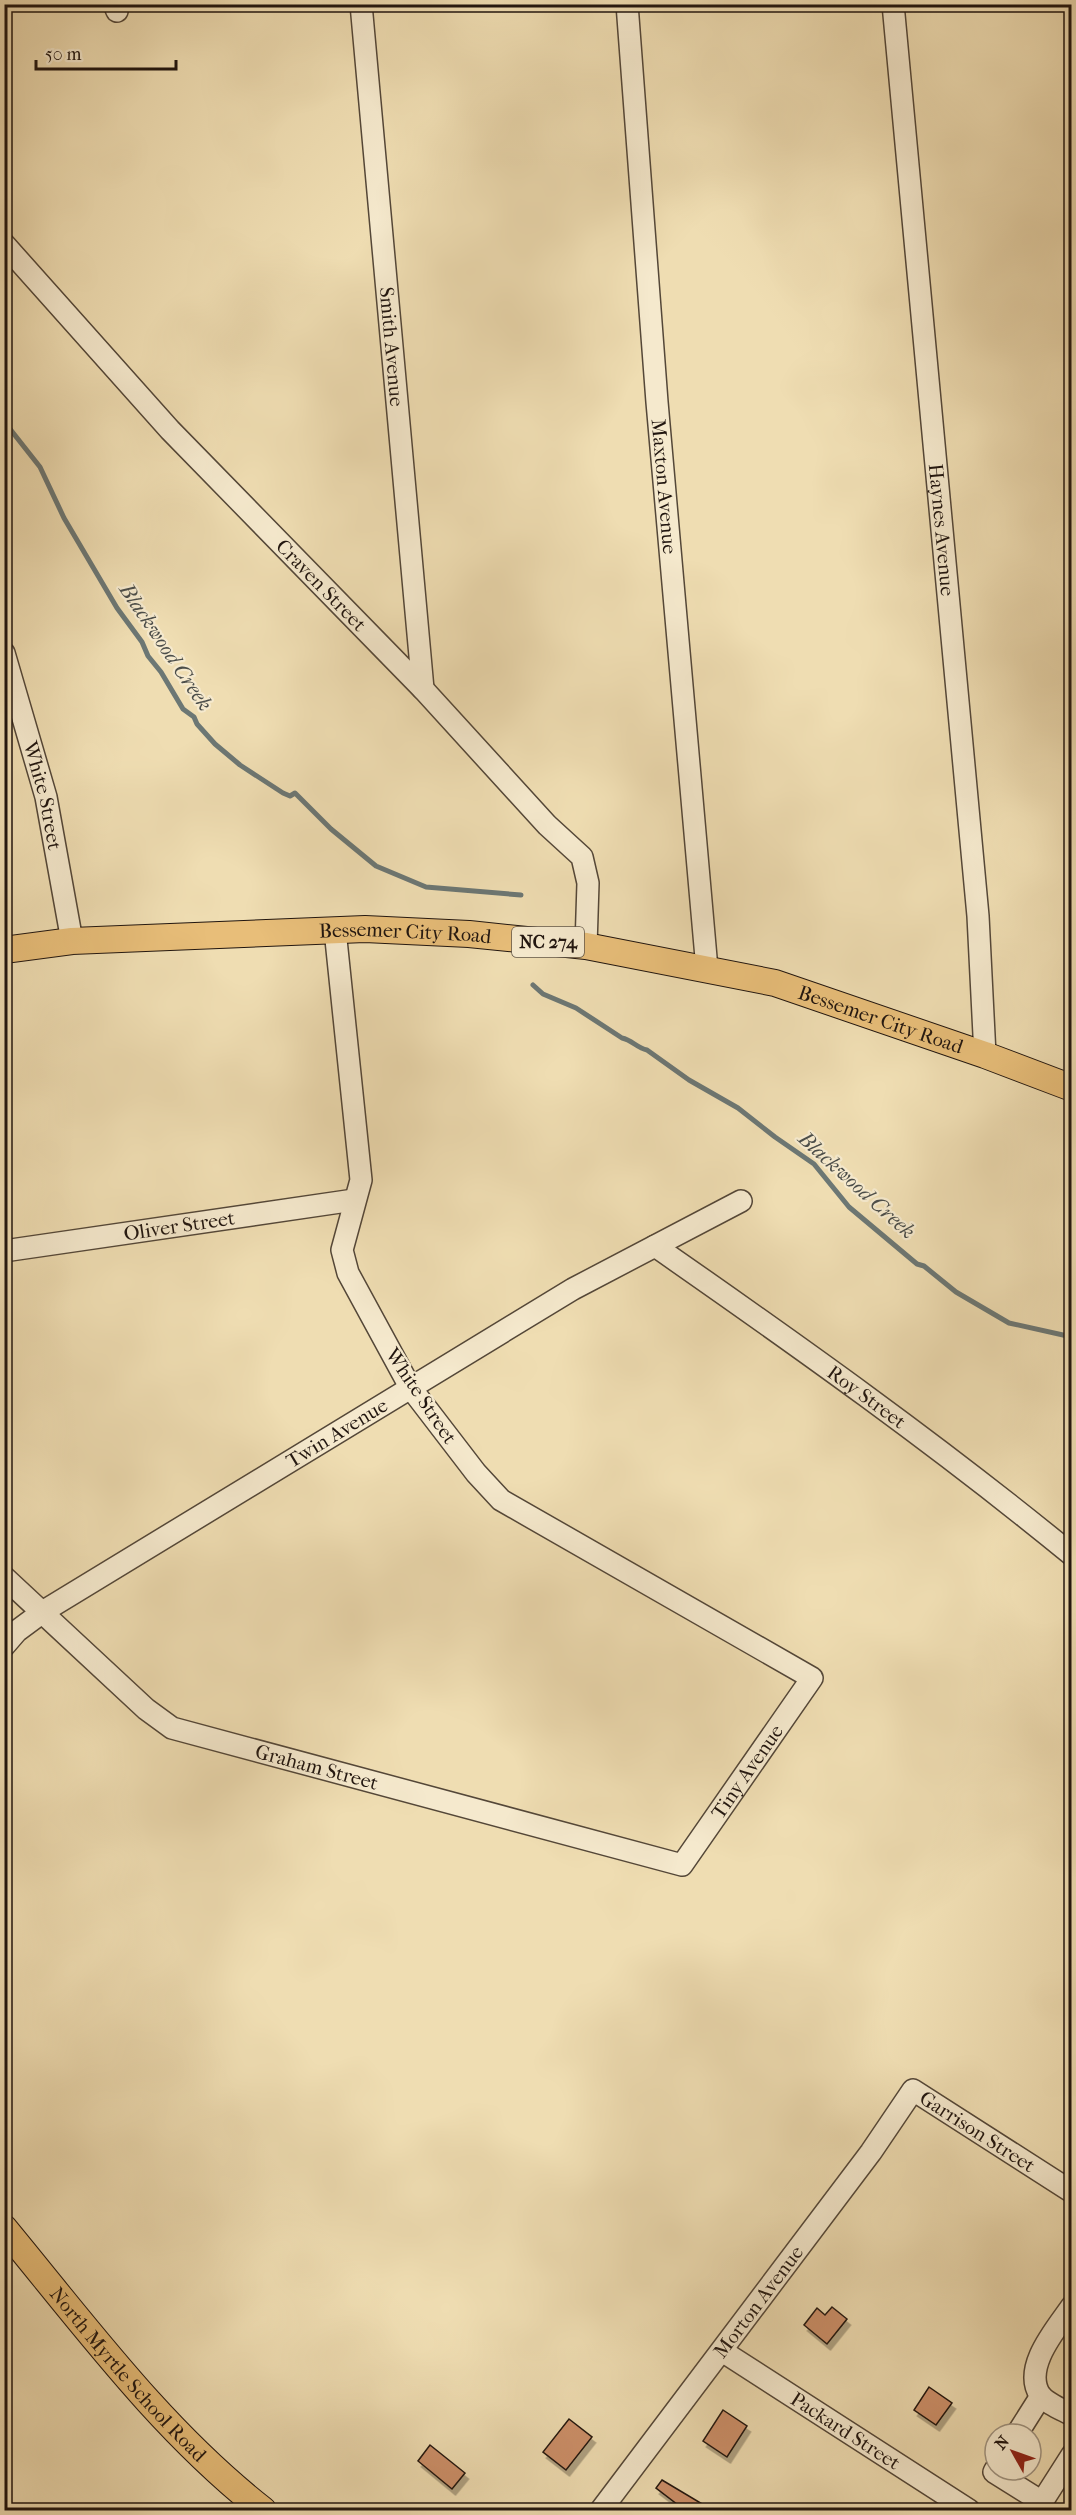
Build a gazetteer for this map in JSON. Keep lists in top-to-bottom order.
{
  "streets": {
    "main road": ["Bessemer City Road", "NC 274", "North Myrtle School Road"],
    "street": [
      "Smith Avenue",
      "Maxton Avenue",
      "Haynes Avenue",
      "Craven Street",
      "White Street",
      "Oliver Street",
      "Roy Street",
      "Twin Avenue",
      "Graham Street",
      "Tiny Avenue",
      "Garrison Street",
      "Morton Avenue",
      "Packard Street"
    ]
  },
  "crossings": [
    ["Smith Avenue", "Craven Street"],
    ["Maxton Avenue", "Bessemer City Road"],
    ["Haynes Avenue", "Bessemer City Road"],
    ["Craven Street", "Bessemer City Road"],
    ["White Street", "Bessemer City Road"],
    ["White Street", "Oliver Street"],
    ["White Street", "Twin Avenue"],
    ["White Street", "Tiny Avenue"],
    ["Roy Street", "Twin Avenue"],
    ["Twin Avenue", "Graham Street"],
    ["Graham Street", "Tiny Avenue"],
    ["Garrison Street", "Morton Avenue"],
    ["Morton Avenue", "Packard Street"]
  ],
  "water": ["Blackwood Creek"],
  "scale_bar": "50 m",
  "north": "top left"
}
